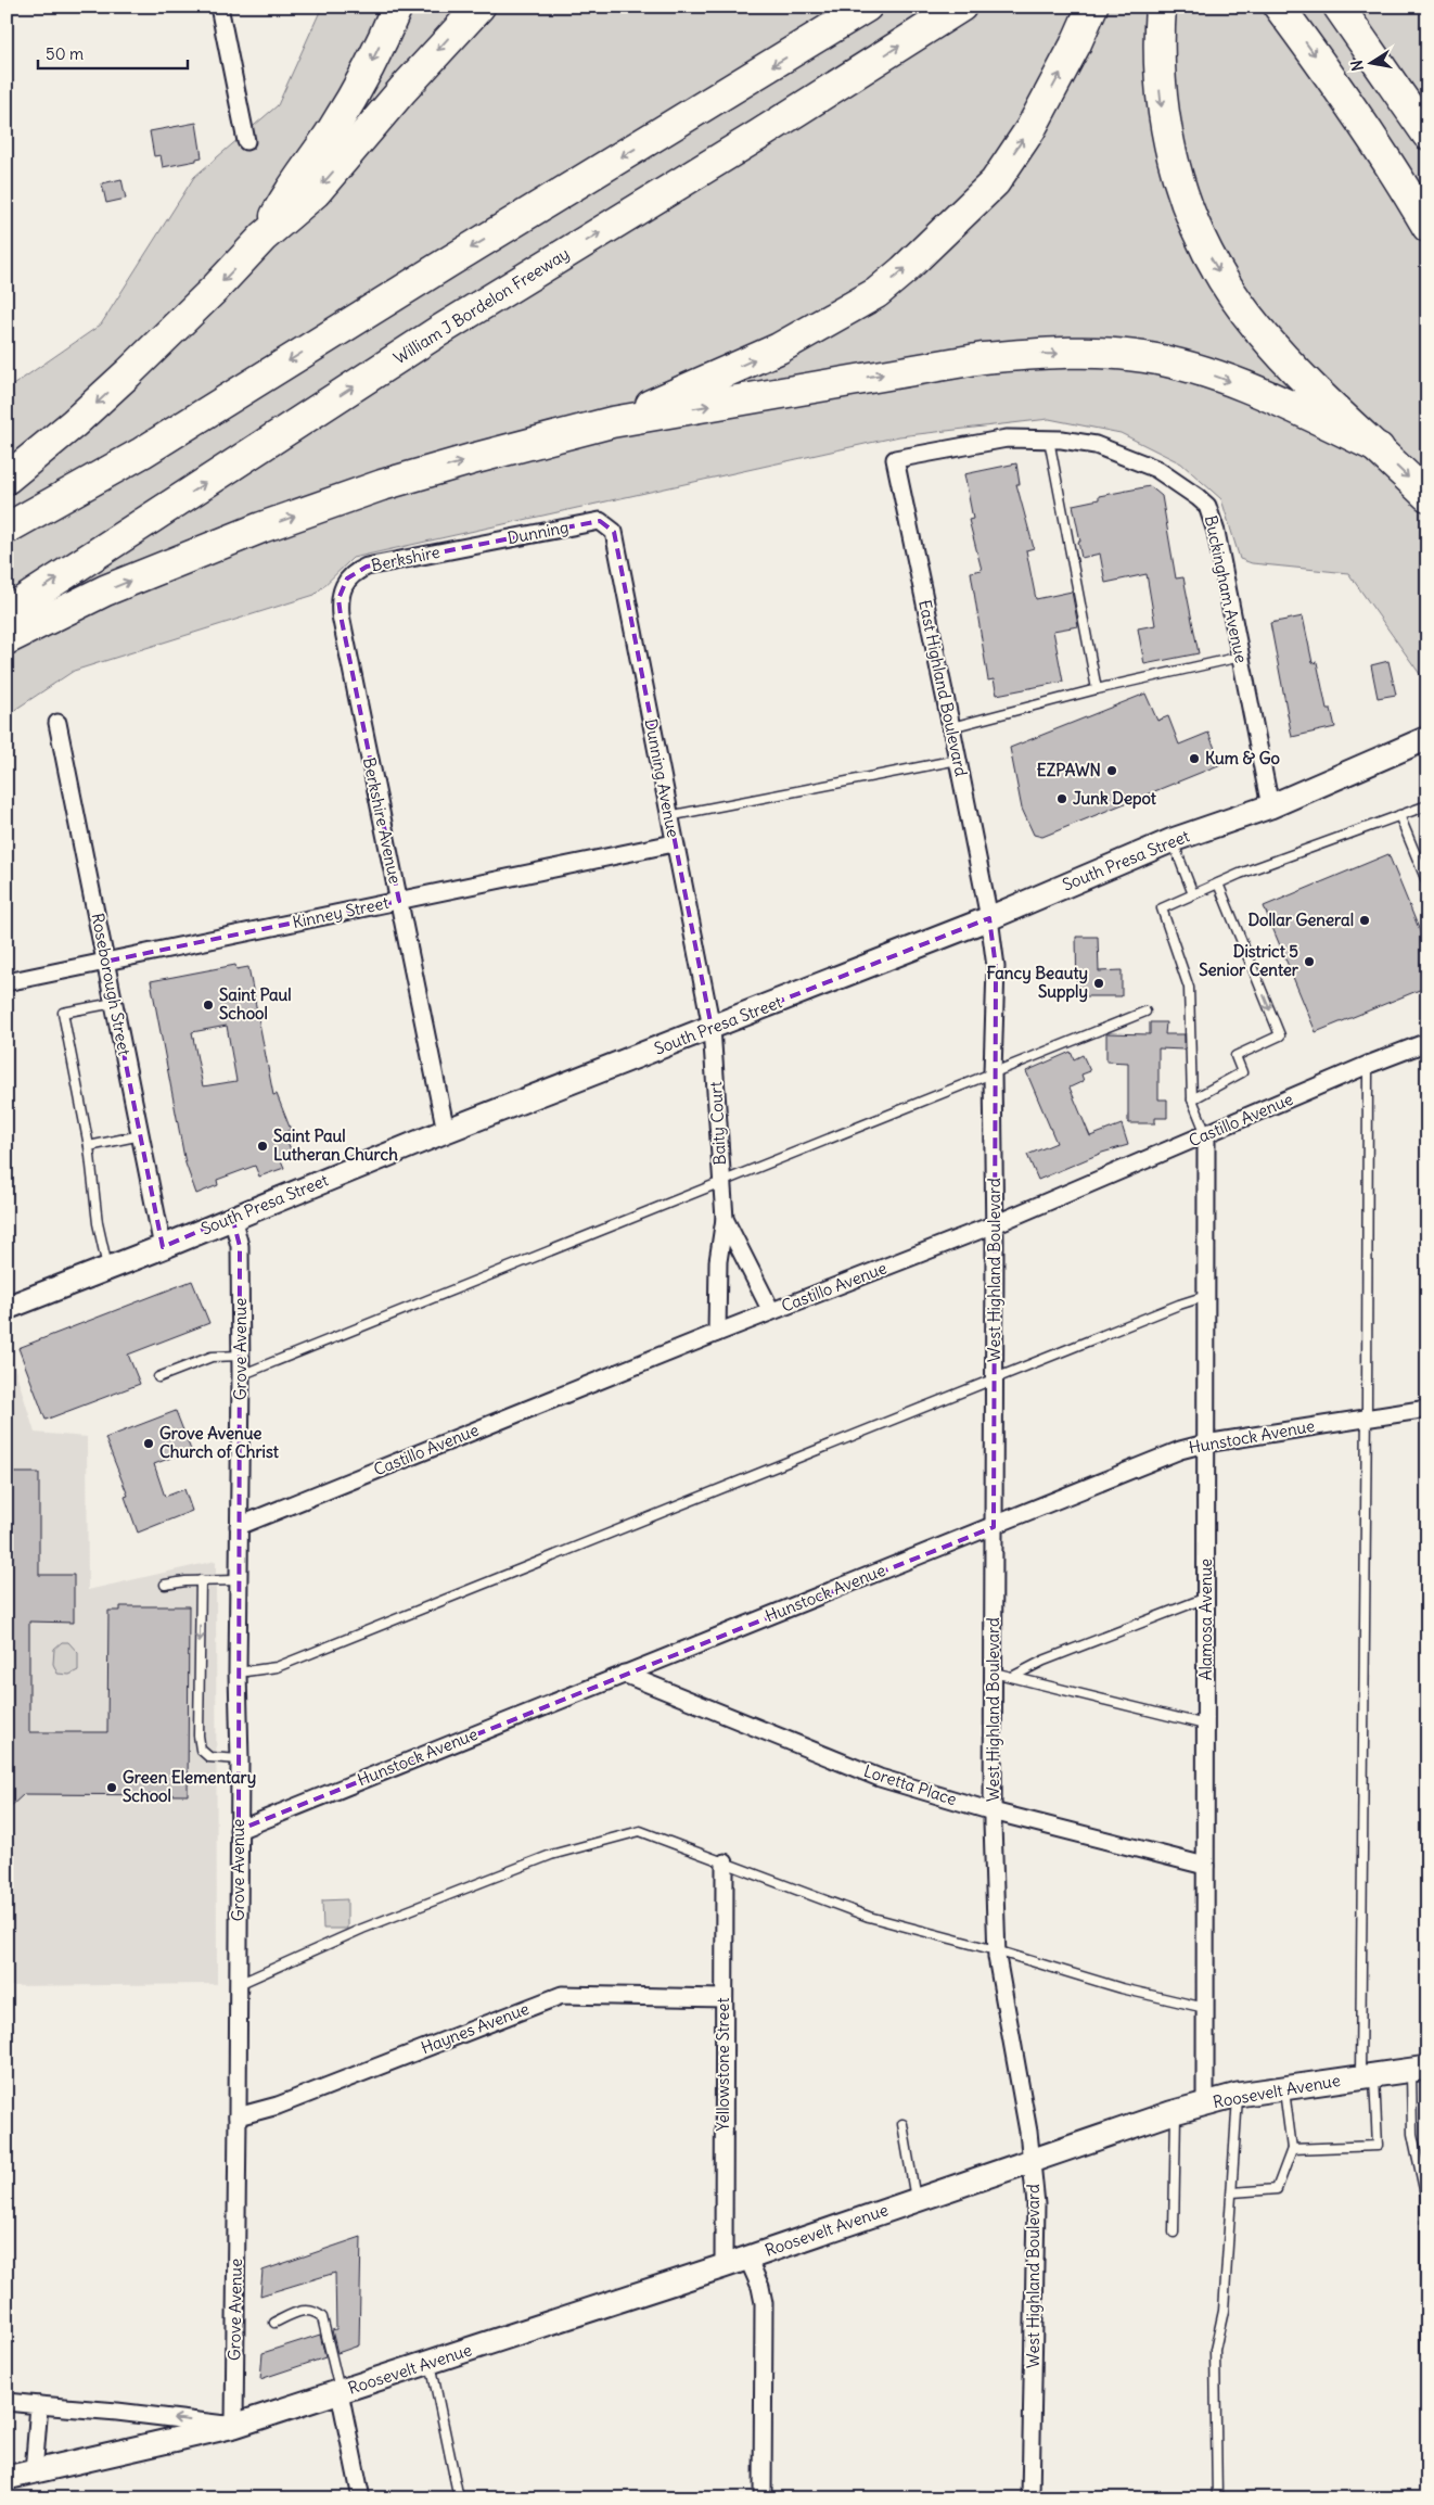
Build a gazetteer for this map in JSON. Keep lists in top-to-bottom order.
{
  "streets": {
    "highway": ["William J Bordelon Freeway"],
    "main road": ["South Presa Street", "Roosevelt Avenue"],
    "street": [
      "Dunning",
      "Berkshire",
      "Buckingham Avenue",
      "East Highland Boulevard",
      "Dunning Avenue",
      "Berkshire Avenue",
      "Kinney Street",
      "Roseborough Street",
      "Castillo Avenue",
      "Baity Court",
      "West Highland Boulevard",
      "Grove Avenue",
      "Hunstock Avenue",
      "Alamosa Avenue",
      "Loretta Place",
      "Haynes Avenue",
      "Yellowstone Street"
    ]
  },
  "crossings": [
    ["Dunning", "Berkshire"],
    ["Dunning", "Dunning Avenue"],
    ["Berkshire", "Berkshire Avenue"],
    ["Buckingham Avenue", "East Highland Boulevard"],
    ["Buckingham Avenue", "South Presa Street"],
    ["East Highland Boulevard", "South Presa Street"],
    ["East Highland Boulevard", "West Highland Boulevard"],
    ["Dunning Avenue", "South Presa Street"],
    ["Dunning Avenue", "Kinney Street"],
    ["Dunning Avenue", "Baity Court"],
    ["Berkshire Avenue", "South Presa Street"],
    ["Berkshire Avenue", "Kinney Street"],
    ["South Presa Street", "Roseborough Street"],
    ["South Presa Street", "Baity Court"],
    ["South Presa Street", "West Highland Boulevard"],
    ["South Presa Street", "Grove Avenue"],
    ["Kinney Street", "Roseborough Street"],
    ["Castillo Avenue", "Baity Court"],
    ["Castillo Avenue", "West Highland Boulevard"],
    ["Castillo Avenue", "Grove Avenue"],
    ["Castillo Avenue", "Alamosa Avenue"],
    ["West Highland Boulevard", "Hunstock Avenue"],
    ["West Highland Boulevard", "Loretta Place"],
    ["West Highland Boulevard", "Roosevelt Avenue"],
    ["Grove Avenue", "Hunstock Avenue"],
    ["Grove Avenue", "Haynes Avenue"],
    ["Grove Avenue", "Roosevelt Avenue"],
    ["Hunstock Avenue", "Alamosa Avenue"],
    ["Hunstock Avenue", "Loretta Place"],
    ["Alamosa Avenue", "Loretta Place"],
    ["Alamosa Avenue", "Roosevelt Avenue"],
    ["Haynes Avenue", "Yellowstone Street"],
    ["Yellowstone Street", "Roosevelt Avenue"]
  ],
  "places": [
    "Kum & Go",
    "EZPAWN",
    "Junk Depot",
    "Dollar General",
    "District 5 Senior Center",
    "Fancy Beauty Supply",
    "Saint Paul School",
    "Saint Paul Lutheran Church",
    "Grove Avenue Church of Christ",
    "Green Elementary School"
  ],
  "scale_bar": "50 m",
  "north": "left"
}
